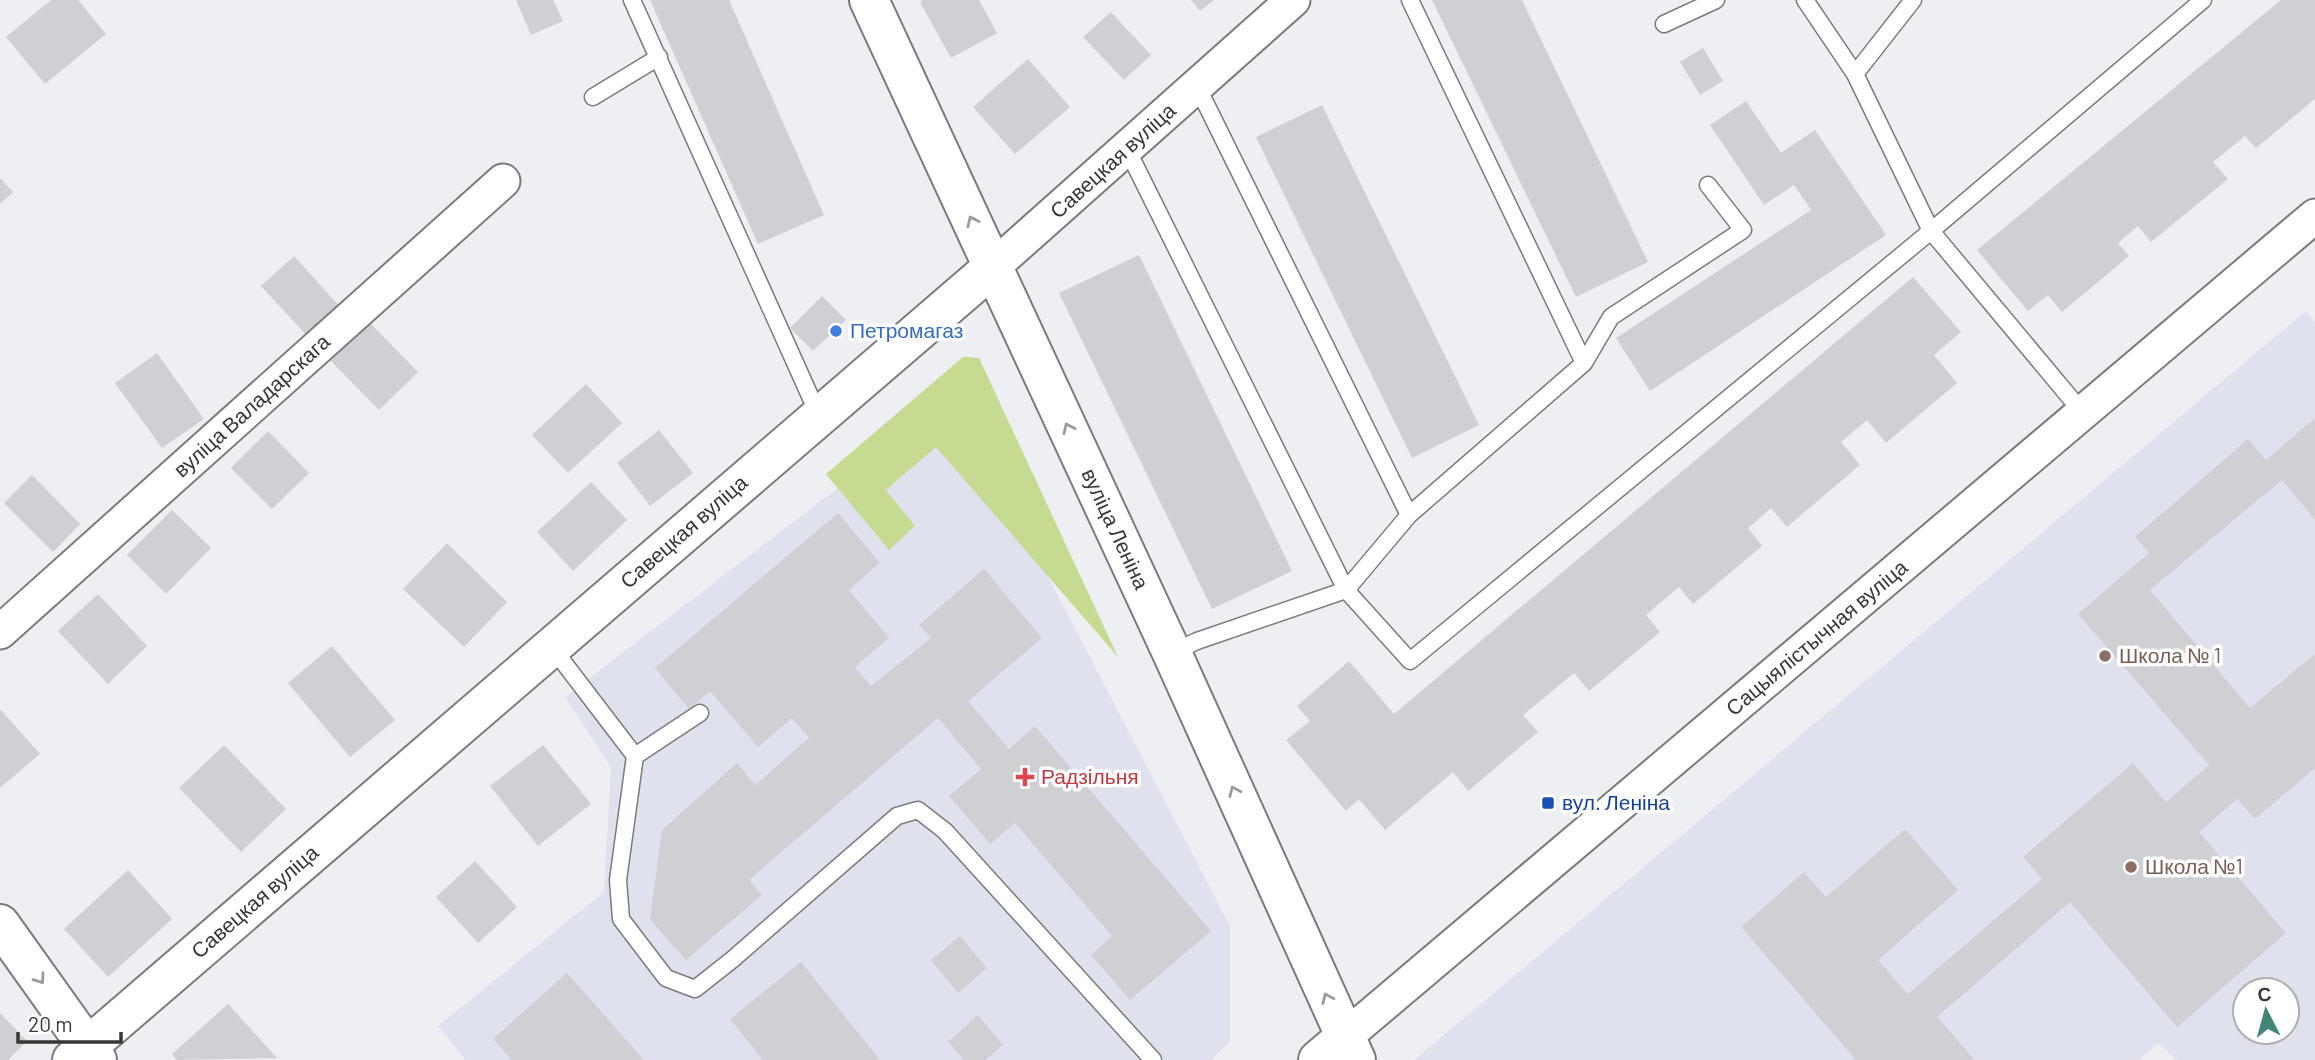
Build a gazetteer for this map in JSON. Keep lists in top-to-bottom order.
{
  "streets": {
    "main road": ["Савецкая вуліца", "вуліца Леніна"],
    "street": ["вуліца Валадарскага", "Сацыялістычная вуліца"]
  },
  "crossings": [
    ["Савецкая вуліца", "вуліца Леніна"],
    ["вуліца Леніна", "Сацыялістычная вуліца"]
  ],
  "one_way": ["вуліца Леніна"],
  "places": {
    "other": ["Петромагаз", "Школа № 1", "Школа №1"],
    "health": ["Радзільня"],
    "transit": ["вул. Леніна"]
  },
  "scale_bar": "20 m",
  "north": "top"
}
